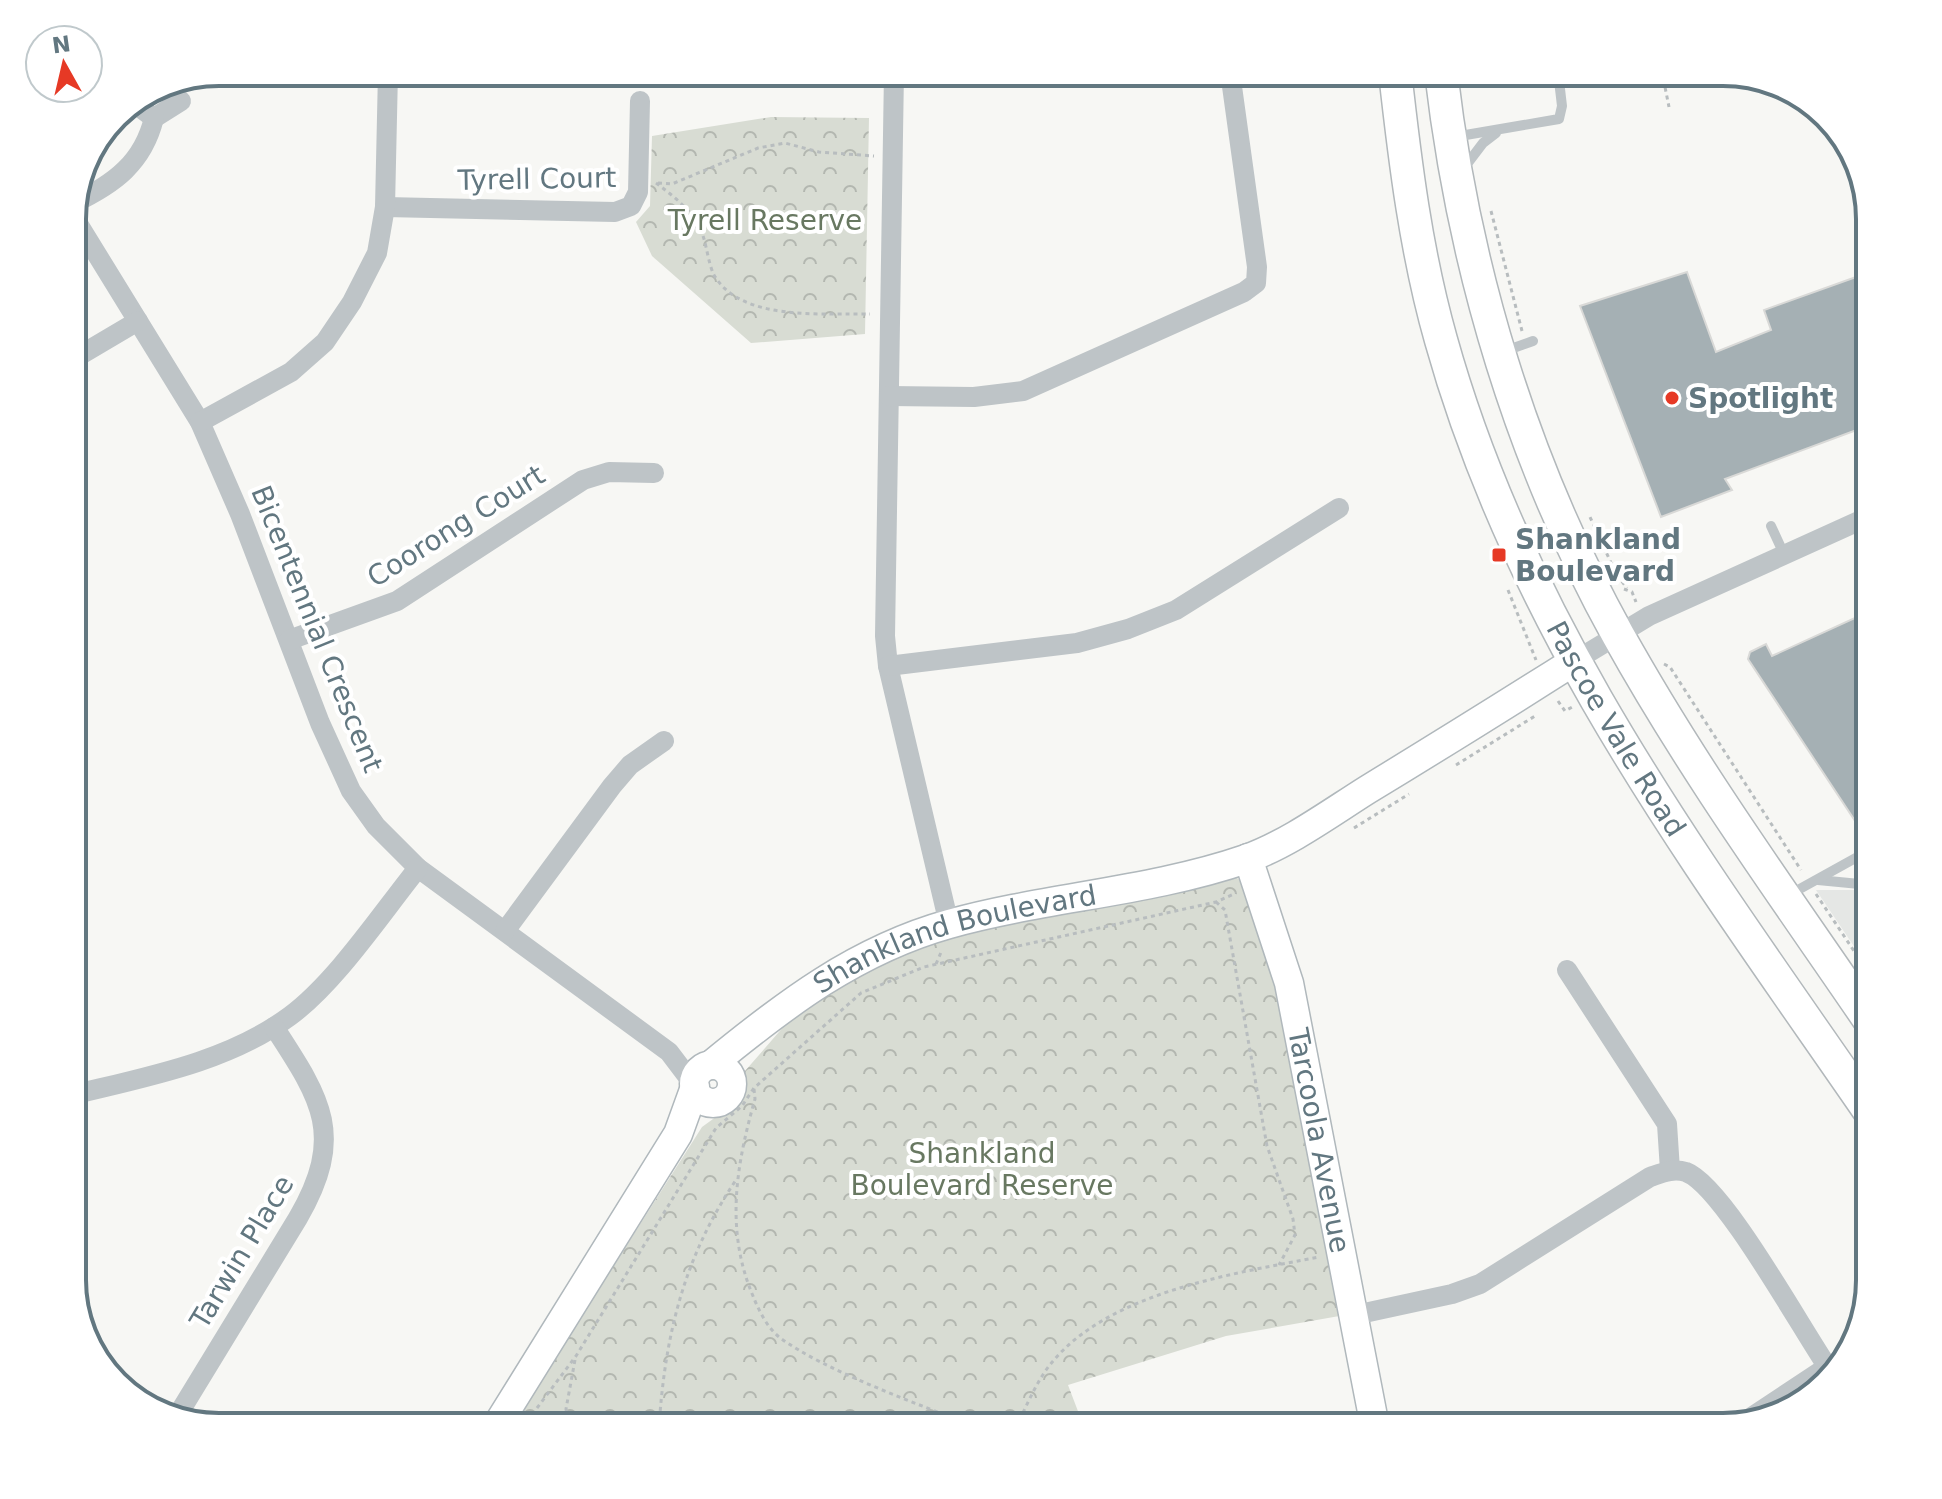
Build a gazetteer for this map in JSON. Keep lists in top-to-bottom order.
{
  "streets": {
    "main road": ["Pascoe Vale Road"],
    "street": [
      "Tyrell Court",
      "Coorong Court",
      "Bicentennial Crescent",
      "Shankland Boulevard",
      "Tarcoola Avenue",
      "Tarwin Place"
    ]
  },
  "crossings": [
    ["Coorong Court", "Bicentennial Crescent"],
    ["Bicentennial Crescent", "Shankland Boulevard"],
    ["Pascoe Vale Road", "Shankland Boulevard"],
    ["Shankland Boulevard", "Tarcoola Avenue"]
  ],
  "parks": ["Tyrell Reserve", "Shankland Boulevard Reserve"],
  "places": {
    "other": ["Spotlight"],
    "transit": ["Shankland Boulevard"]
  },
  "north": "top"
}
